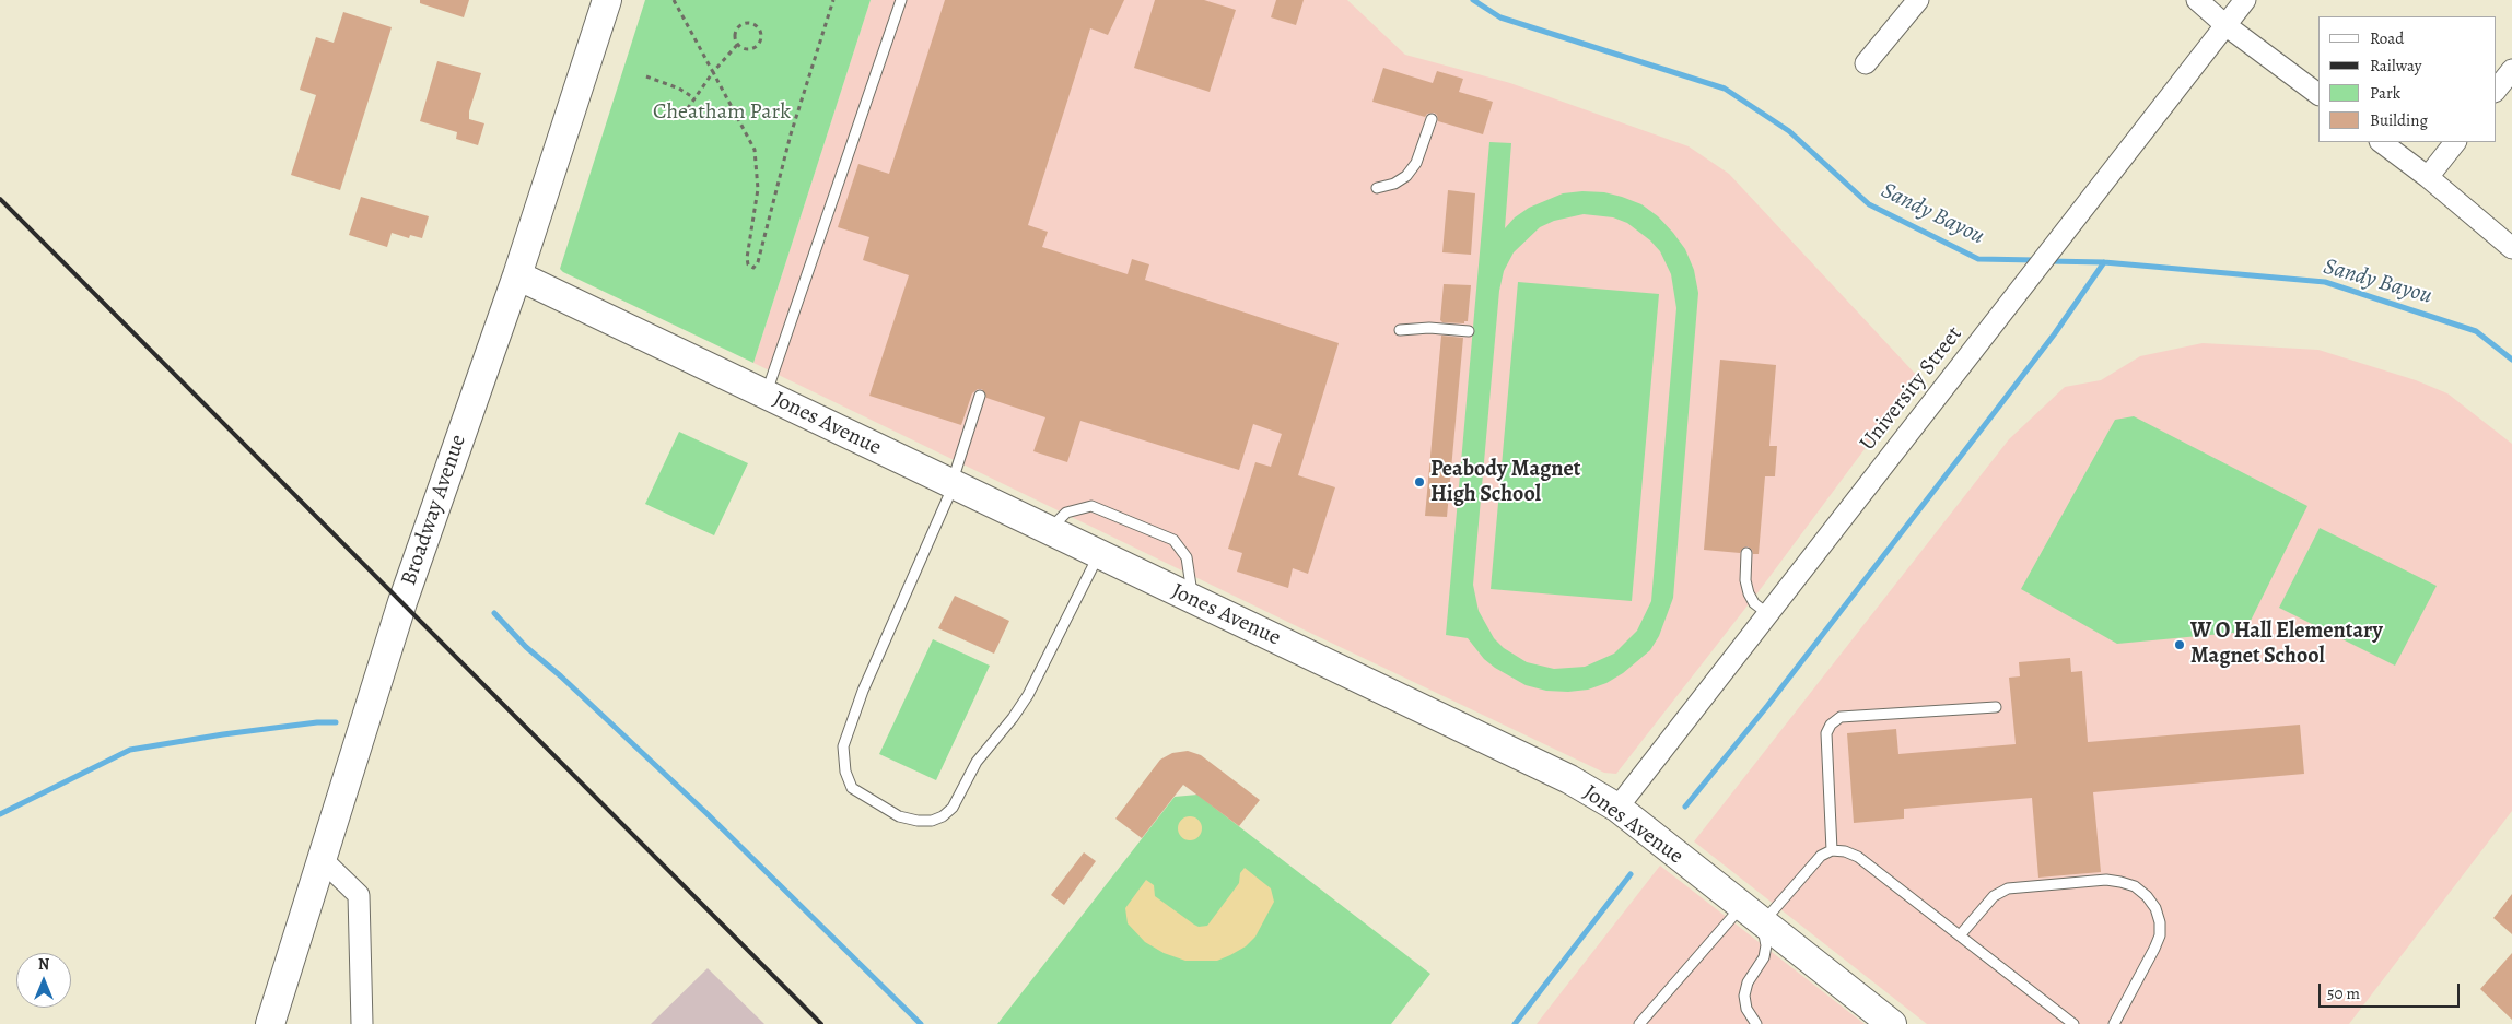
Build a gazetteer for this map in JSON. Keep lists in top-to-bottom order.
{
  "streets": {
    "street": ["University Street", "Jones Avenue", "Broadway Avenue"]
  },
  "crossings": [
    ["University Street", "Jones Avenue"],
    ["Jones Avenue", "Broadway Avenue"]
  ],
  "water": ["Sandy Bayou"],
  "parks": ["Cheatham Park"],
  "places": ["Peabody Magnet High School", "W O Hall Elementary Magnet School"],
  "legend": [
    "Road",
    "Railway",
    "Park",
    "Building"
  ],
  "scale_bar": "50 m",
  "north": "top"
}
